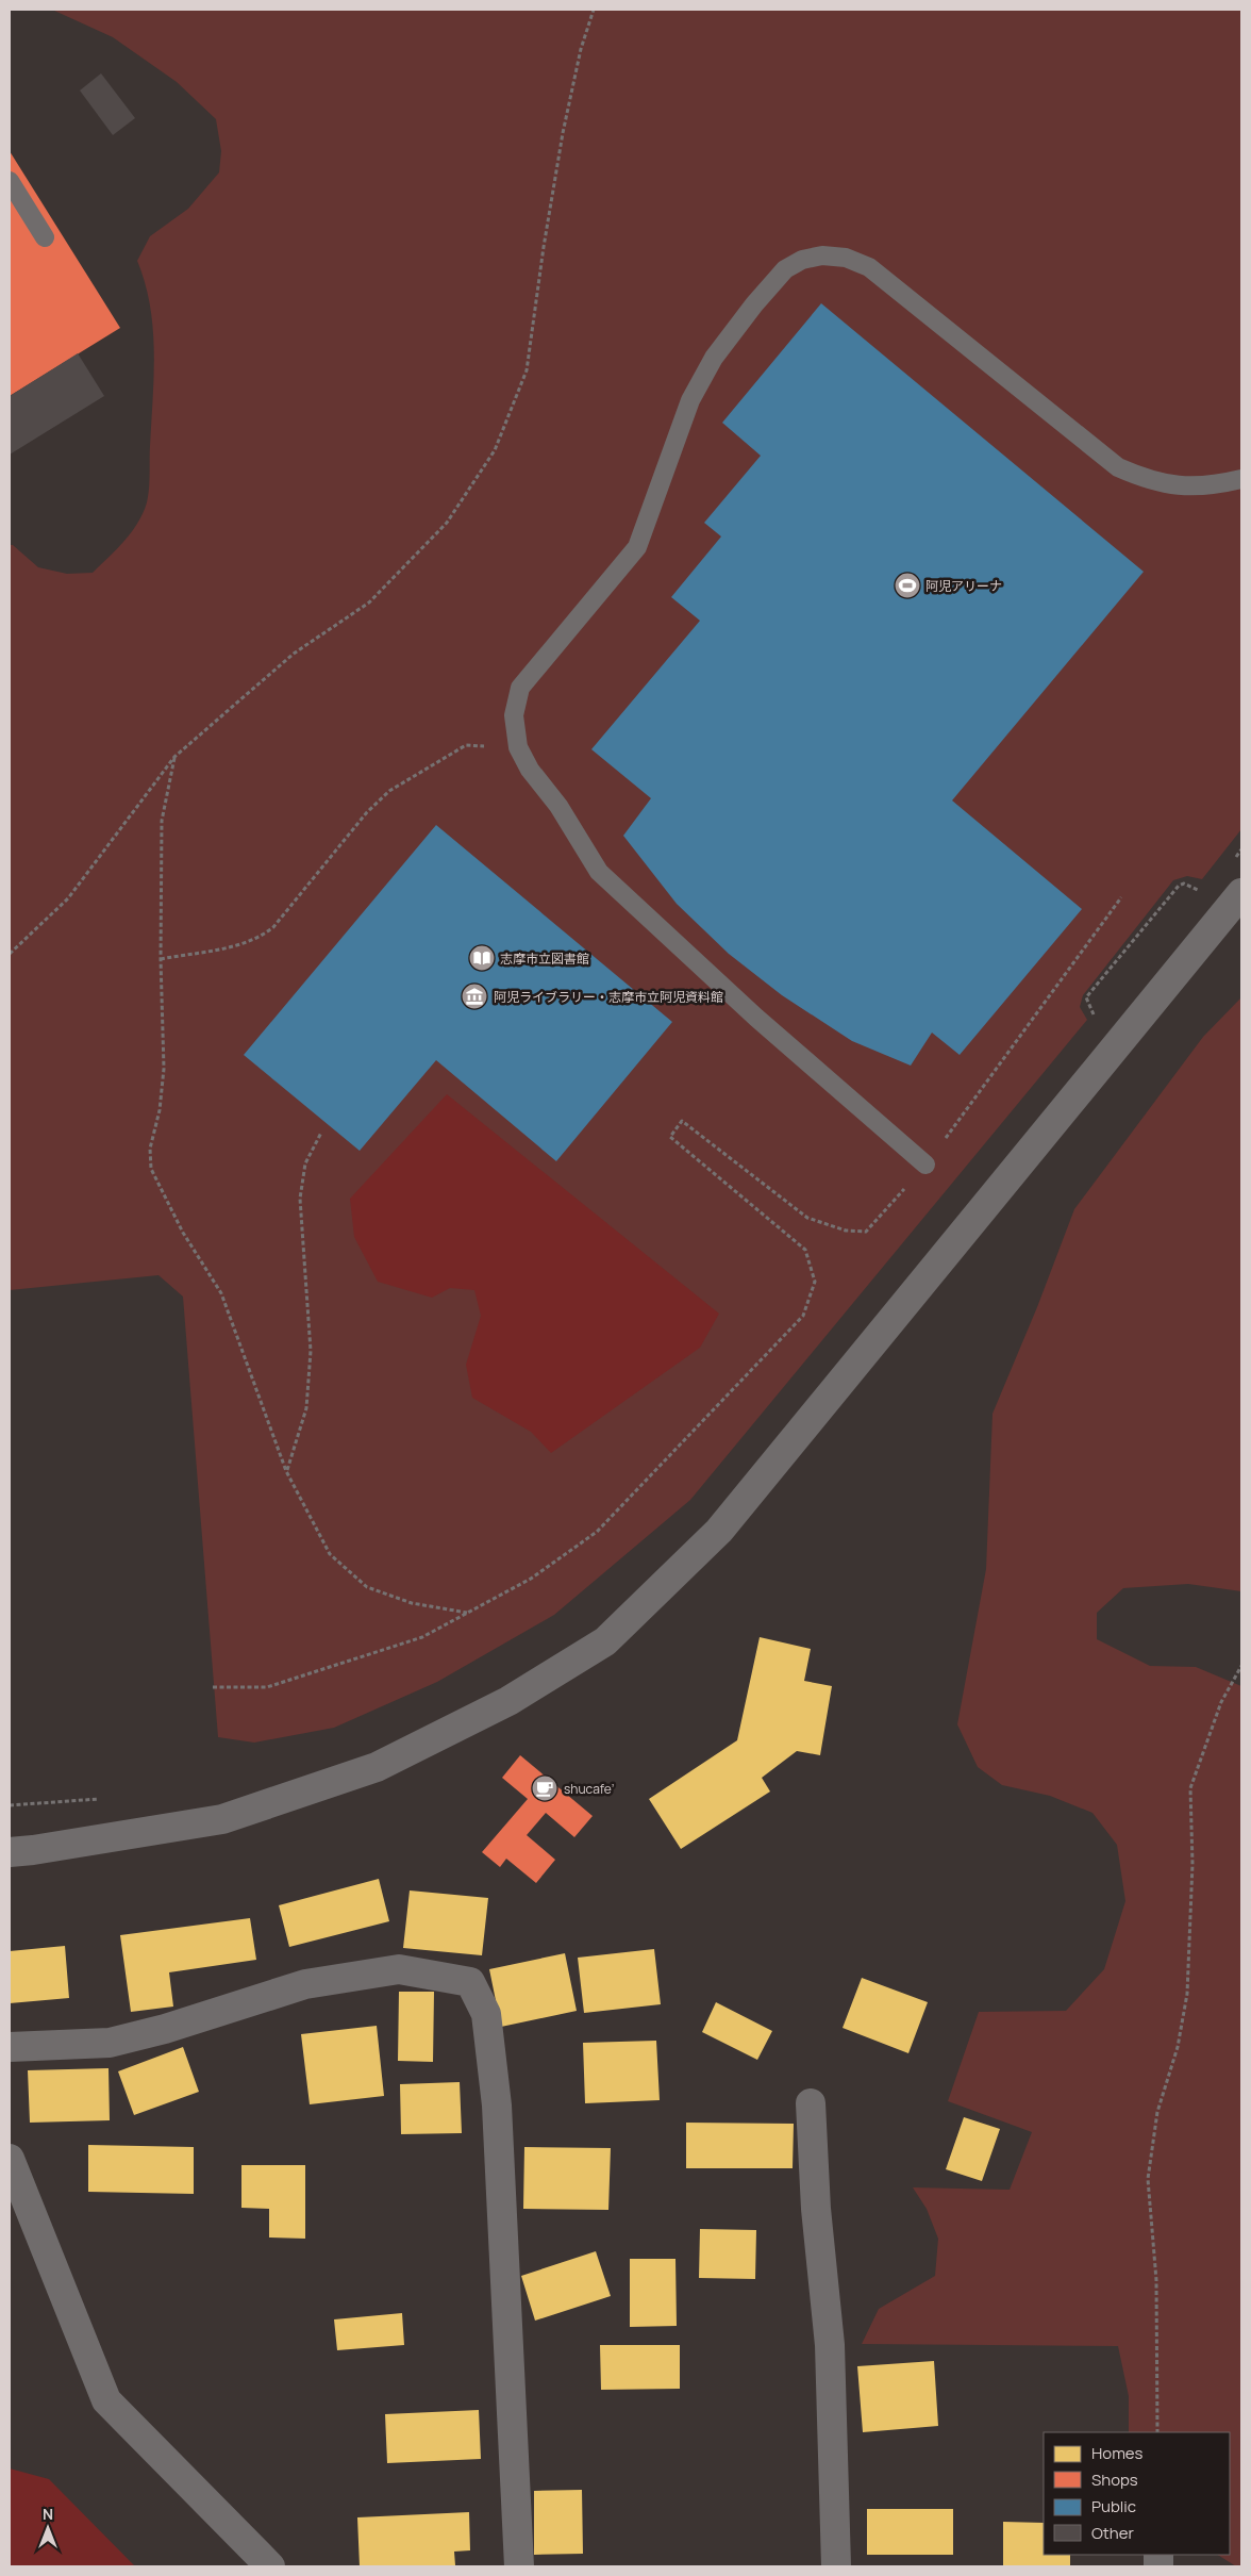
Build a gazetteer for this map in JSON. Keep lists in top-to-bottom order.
{
  "places": {
    "sports": ["阿児アリーナ"],
    "library": ["志摩市立図書館"],
    "museum": ["阿児ライブラリー・志摩市立阿児資料館"],
    "cafe": ["shucafe’"]
  },
  "legend": [
    "Homes",
    "Shops",
    "Public",
    "Other"
  ],
  "north": "top"
}
